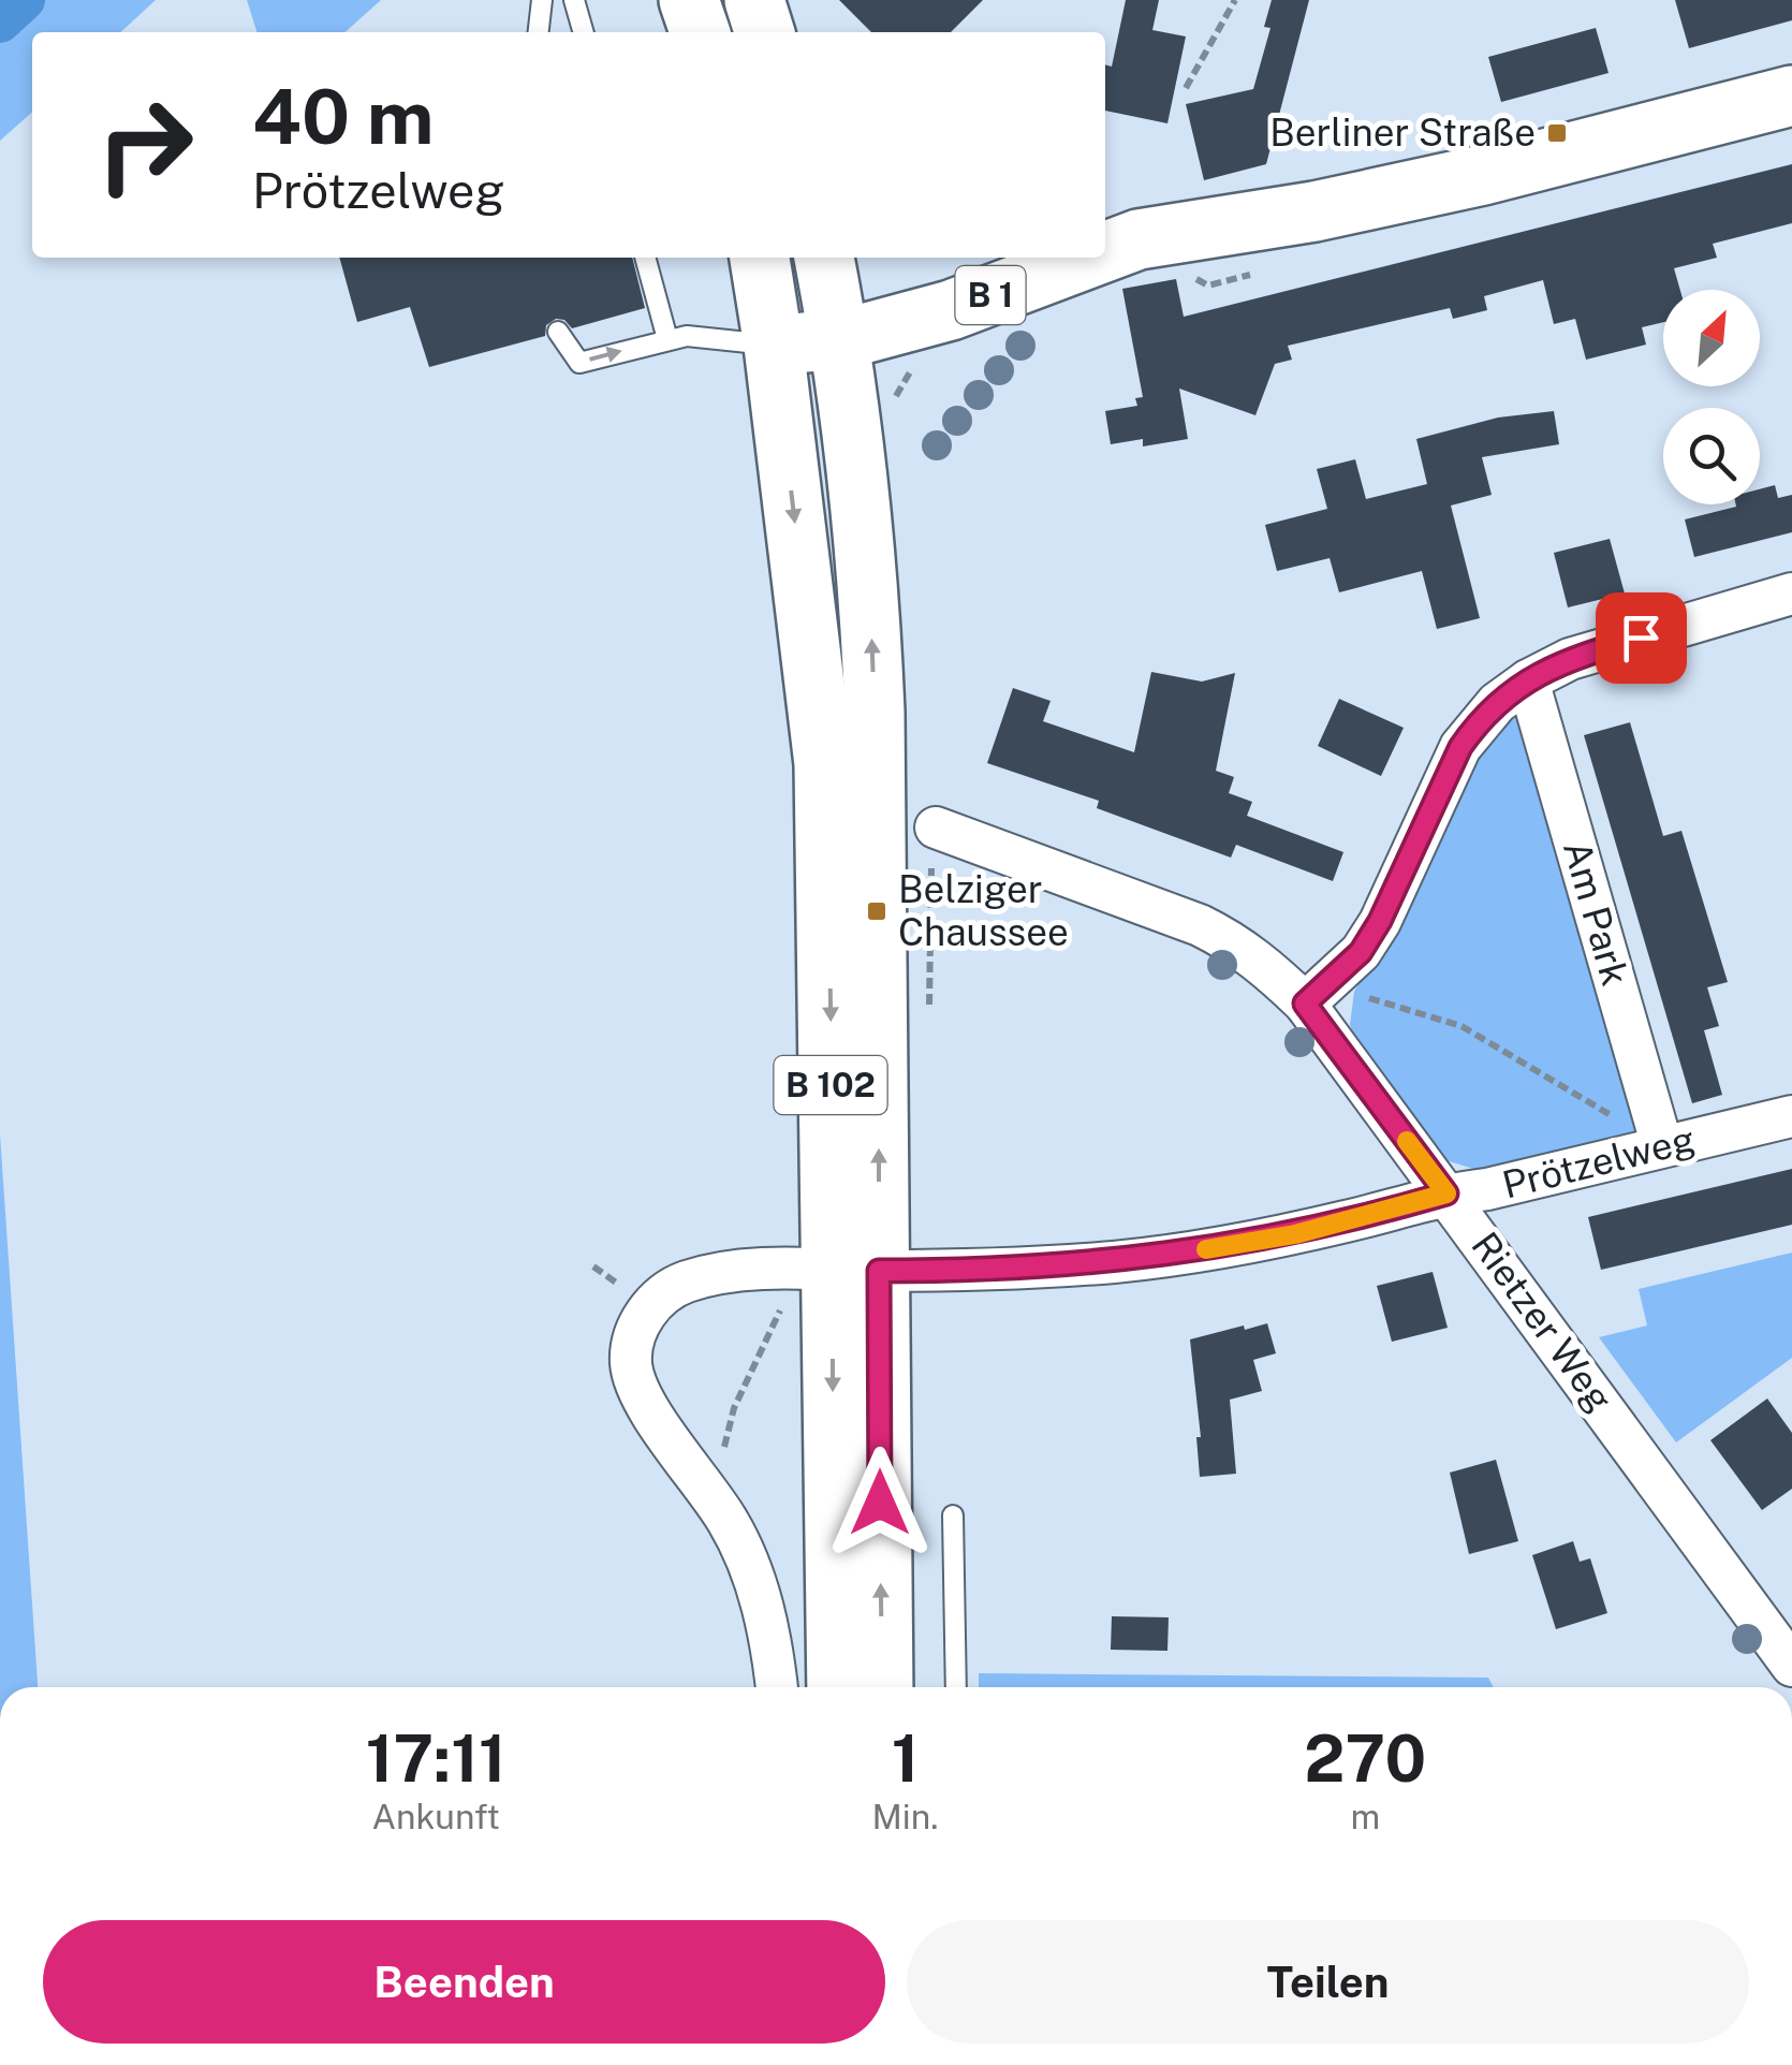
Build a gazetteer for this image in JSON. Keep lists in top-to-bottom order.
{
  "streets": {
    "main road": ["B 1", "B 102"],
    "street": ["Am Park", "Prötzelweg", "Rietzer Weg"]
  },
  "crossings": [
    ["B 1", "B 102"],
    ["Am Park", "Prötzelweg"],
    ["B 102", "Prötzelweg"],
    ["Prötzelweg", "Rietzer Weg"]
  ],
  "places": {
    "transit": ["Berliner Straße", "Belziger Chaussee"]
  },
  "north": "top right",
  "page": {
    "turn": ["40 m", "Prötzelweg"],
    "eta": [
      "17:11",
      "Ankunft",
      "1",
      "Min.",
      "270",
      "m"
    ],
    "buttons": ["Beenden", "Teilen"]
  }
}
